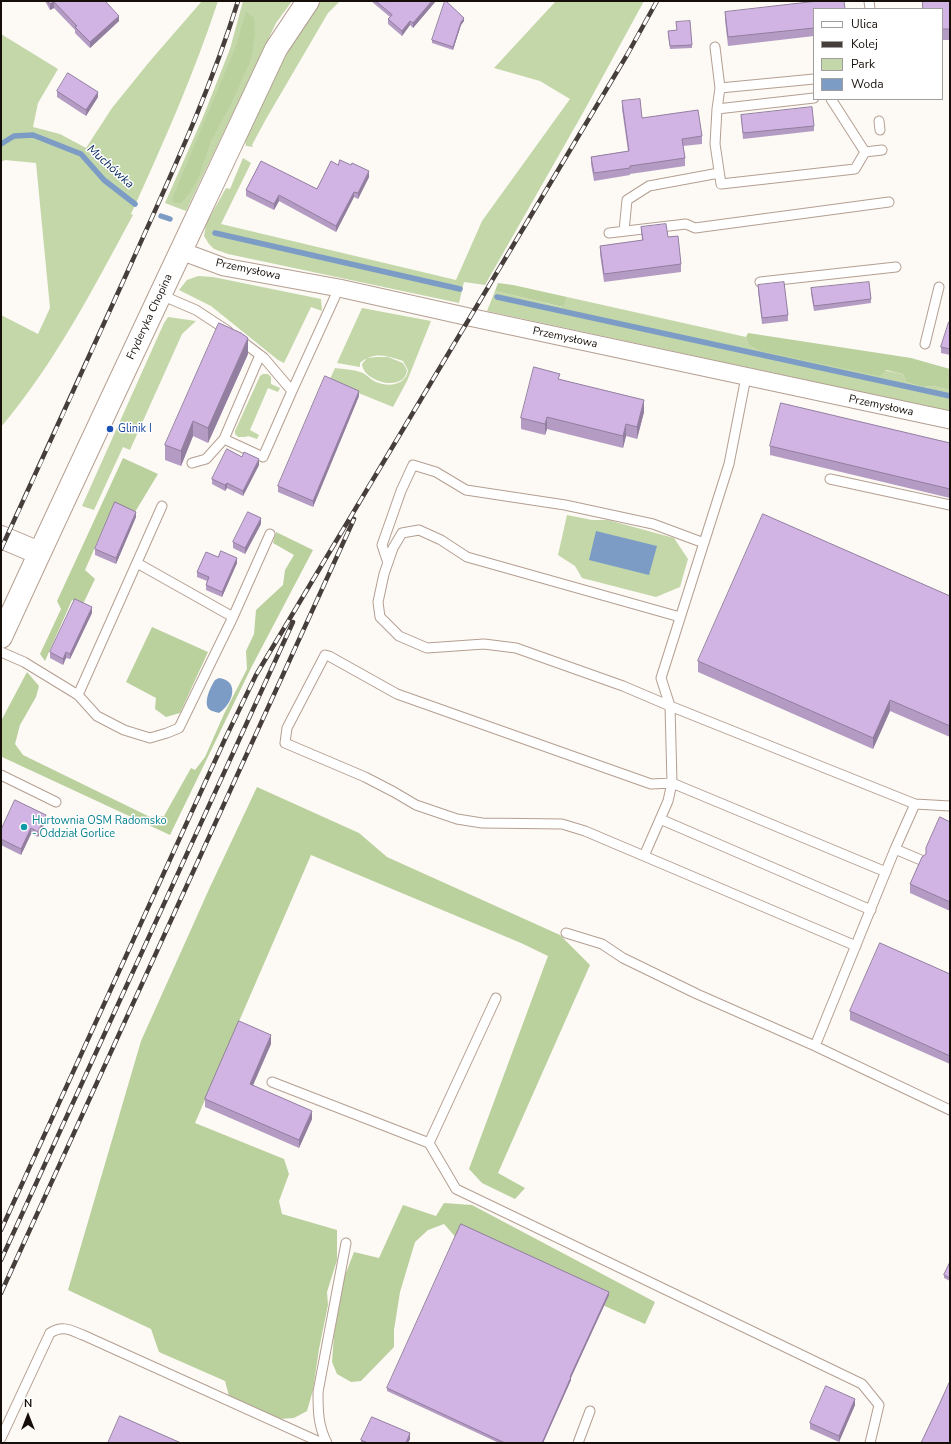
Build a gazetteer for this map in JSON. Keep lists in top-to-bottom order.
{
  "streets": {
    "street": ["Przemysłowa", "Fryderyka Chopina"]
  },
  "crossings": [
    ["Przemysłowa", "Fryderyka Chopina"]
  ],
  "water": ["Muchówka"],
  "places": ["Glinik I", "Hurtownia OSM Radomsko - Oddział Gorlice"],
  "legend": [
    "Ulica",
    "Kolej",
    "Park",
    "Woda"
  ],
  "north": "top"
}
